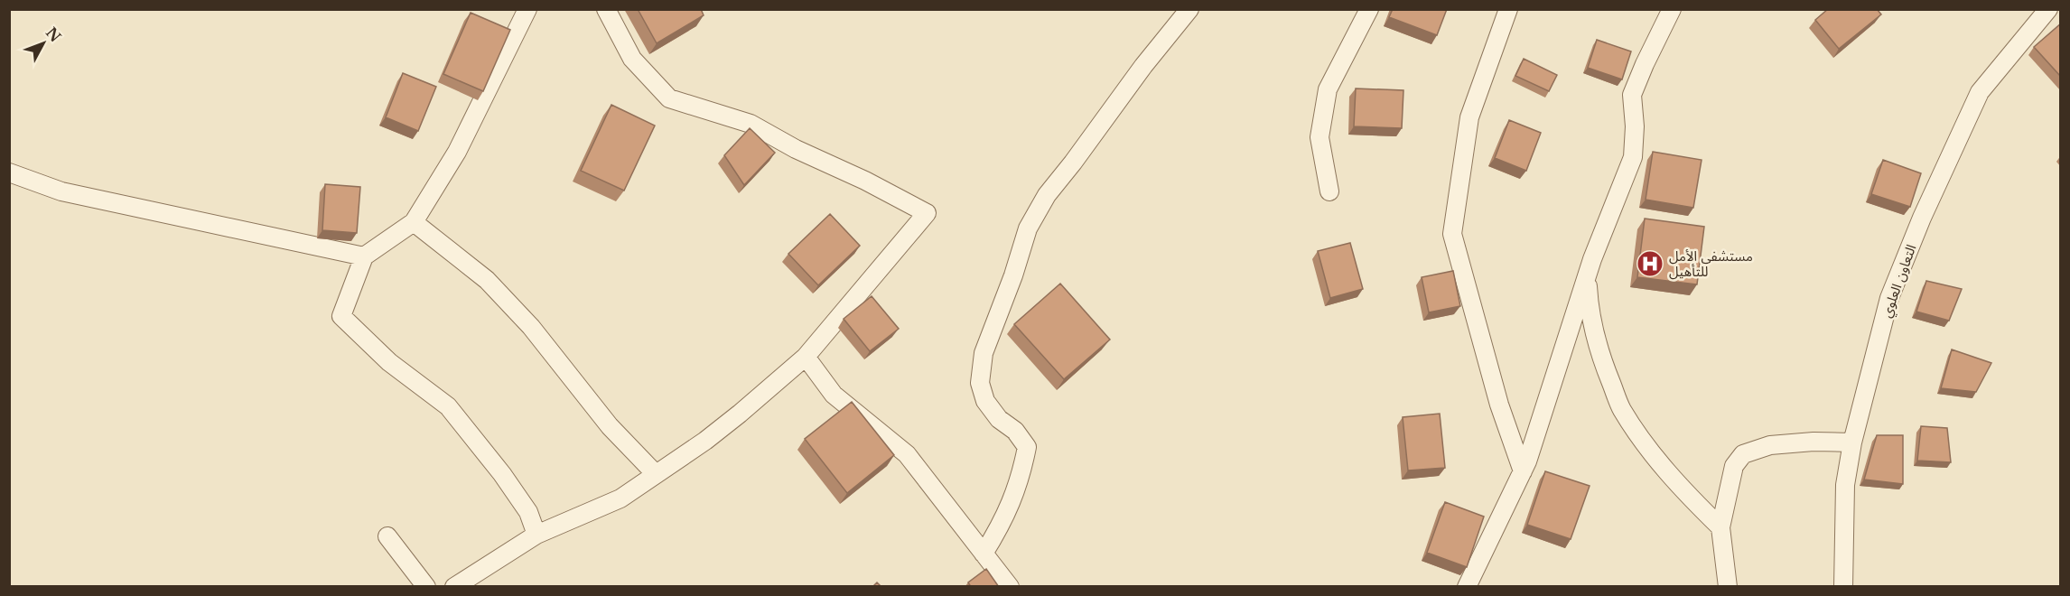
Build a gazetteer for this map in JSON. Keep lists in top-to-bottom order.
{
  "streets": {
    "street": ["التعاون العلوي"]
  },
  "places": {
    "hospital": ["مستشفى الأمل للتأهيل"]
  },
  "north": "top right"
}
